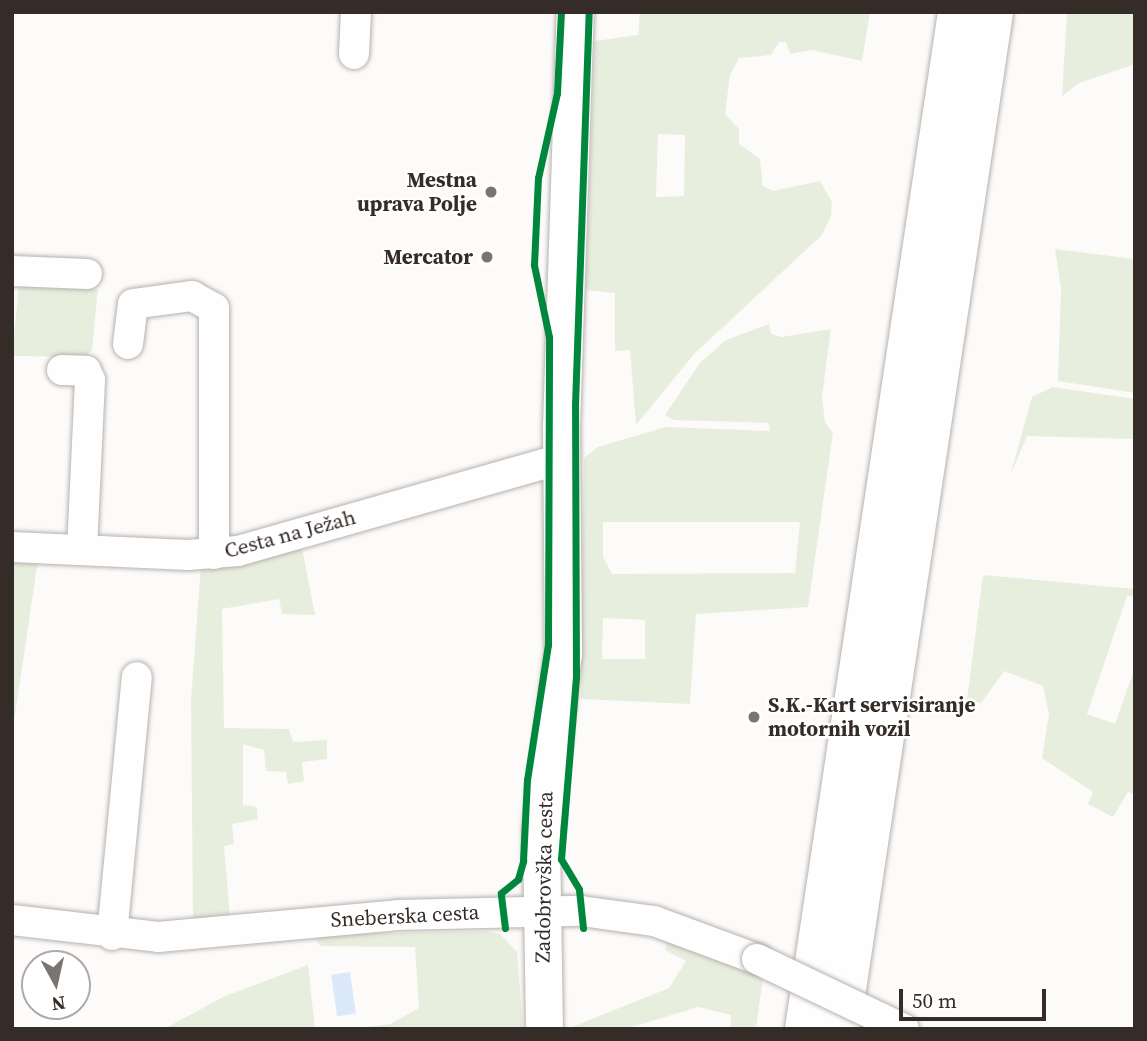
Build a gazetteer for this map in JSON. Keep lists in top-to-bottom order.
{
  "streets": {
    "main road": ["Zadobrovška cesta"],
    "street": ["Cesta na Ježah", "Sneberska cesta"]
  },
  "crossings": [
    ["Cesta na Ježah", "Zadobrovška cesta"],
    ["Zadobrovška cesta", "Sneberska cesta"]
  ],
  "places": ["Mestna uprava Polje", "Mercator", "S.K.-Kart servisiranje motornih vozil"],
  "scale_bar": "50 m",
  "north": "bottom"
}
